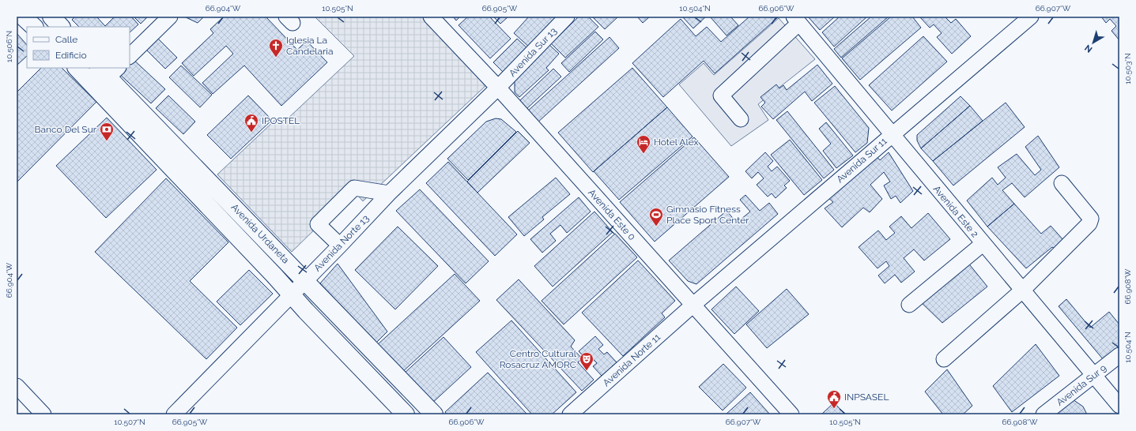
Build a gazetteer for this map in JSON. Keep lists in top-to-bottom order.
{
  "streets": {
    "main road": ["Avenida Urdaneta"],
    "street": [
      "Avenida Sur 13",
      "Avenida Sur 11",
      "Avenida Este 2",
      "Avenida Este 0",
      "Avenida Norte 13",
      "Avenida Norte 11",
      "Avenida Sur 9"
    ]
  },
  "crossings": [
    ["Avenida Sur 13", "Avenida Este 0"],
    ["Avenida Sur 13", "Avenida Norte 13"],
    ["Avenida Sur 11", "Avenida Este 2"],
    ["Avenida Sur 11", "Avenida Este 0"],
    ["Avenida Sur 11", "Avenida Norte 11"],
    ["Avenida Este 2", "Avenida Sur 9"],
    ["Avenida Este 0", "Avenida Norte 13"],
    ["Avenida Este 0", "Avenida Norte 11"],
    ["Avenida Urdaneta", "Avenida Norte 13"]
  ],
  "places": {
    "church": ["Iglesia La Candelaria"],
    "public building": ["IPOSTEL", "INPSASEL"],
    "bank": ["Banco Del Sur"],
    "hotel": ["Hotel Álex"],
    "sports": ["Gimnasio Fitness Place Sport Center"],
    "theatre": ["Centro Cultural Rosacruz AMORC"]
  },
  "legend": ["Calle", "Edificio"],
  "north": "bottom left",
  "coordinates": [
    "66.904°W",
    "10.505°N",
    "66.905°W",
    "10.504°N",
    "66.906°W",
    "66.907°W",
    "10.506°N",
    "10.503°N",
    "66.908°W",
    "10.507°N"
  ]
}
